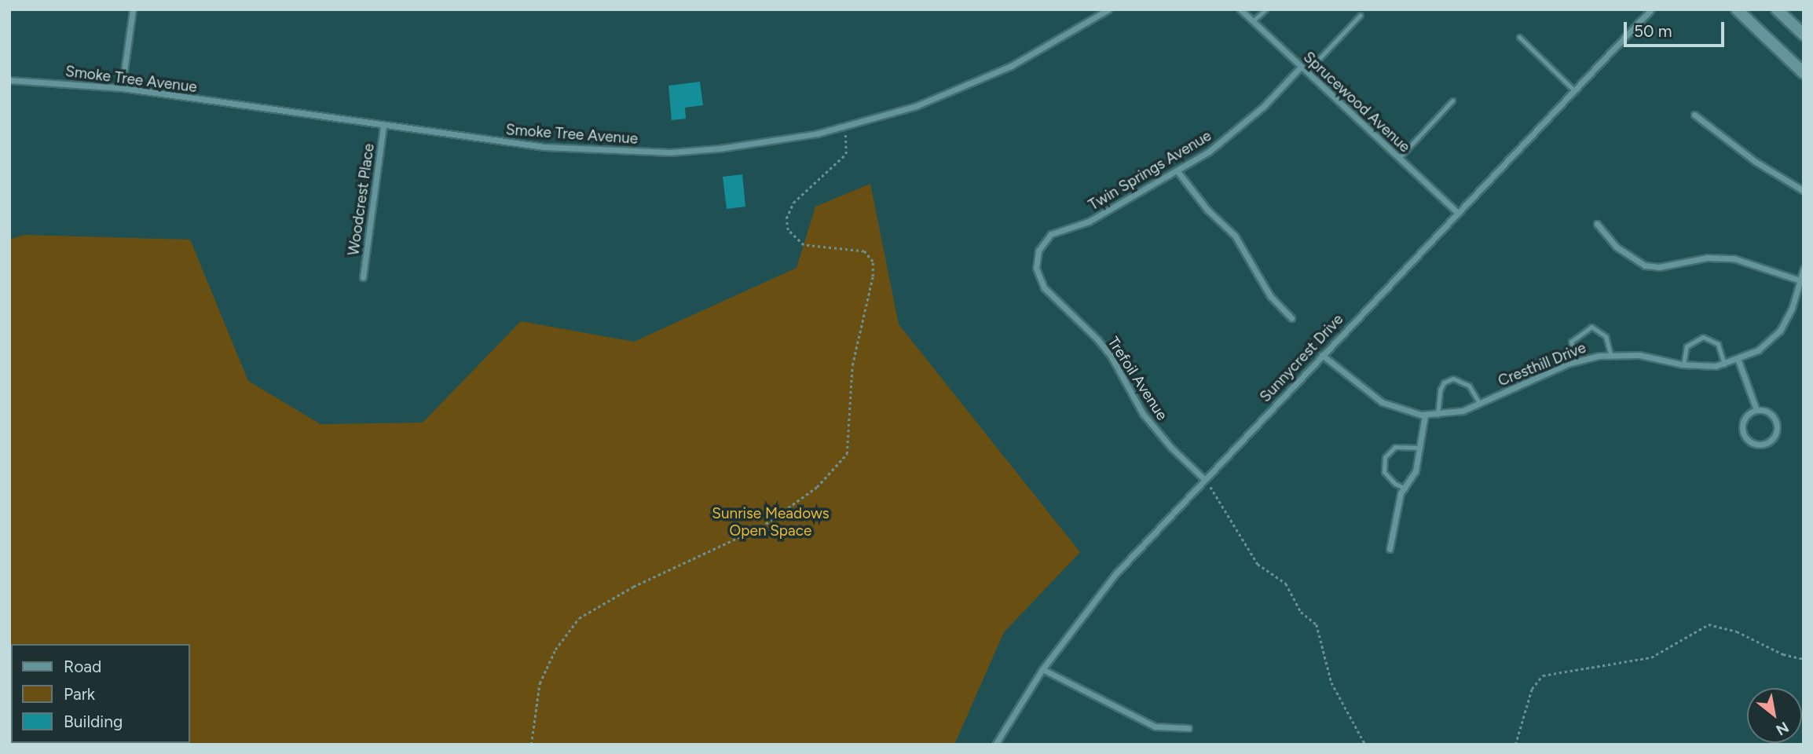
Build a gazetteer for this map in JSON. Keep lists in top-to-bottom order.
{
  "streets": {
    "street": [
      "Smoke Tree Avenue",
      "Sprucewood Avenue",
      "Twin Springs Avenue",
      "Woodcrest Place",
      "Sunnycrest Drive",
      "Cresthill Drive",
      "Trefoil Avenue"
    ]
  },
  "crossings": [
    ["Smoke Tree Avenue", "Woodcrest Place"],
    ["Sprucewood Avenue", "Twin Springs Avenue"],
    ["Sprucewood Avenue", "Sunnycrest Drive"],
    ["Twin Springs Avenue", "Trefoil Avenue"],
    ["Sunnycrest Drive", "Cresthill Drive"],
    ["Sunnycrest Drive", "Trefoil Avenue"]
  ],
  "parks": ["Sunrise Meadows Open Space"],
  "legend": ["Road", "Park", "Building"],
  "scale_bar": "50 m",
  "north": "bottom right"
}
